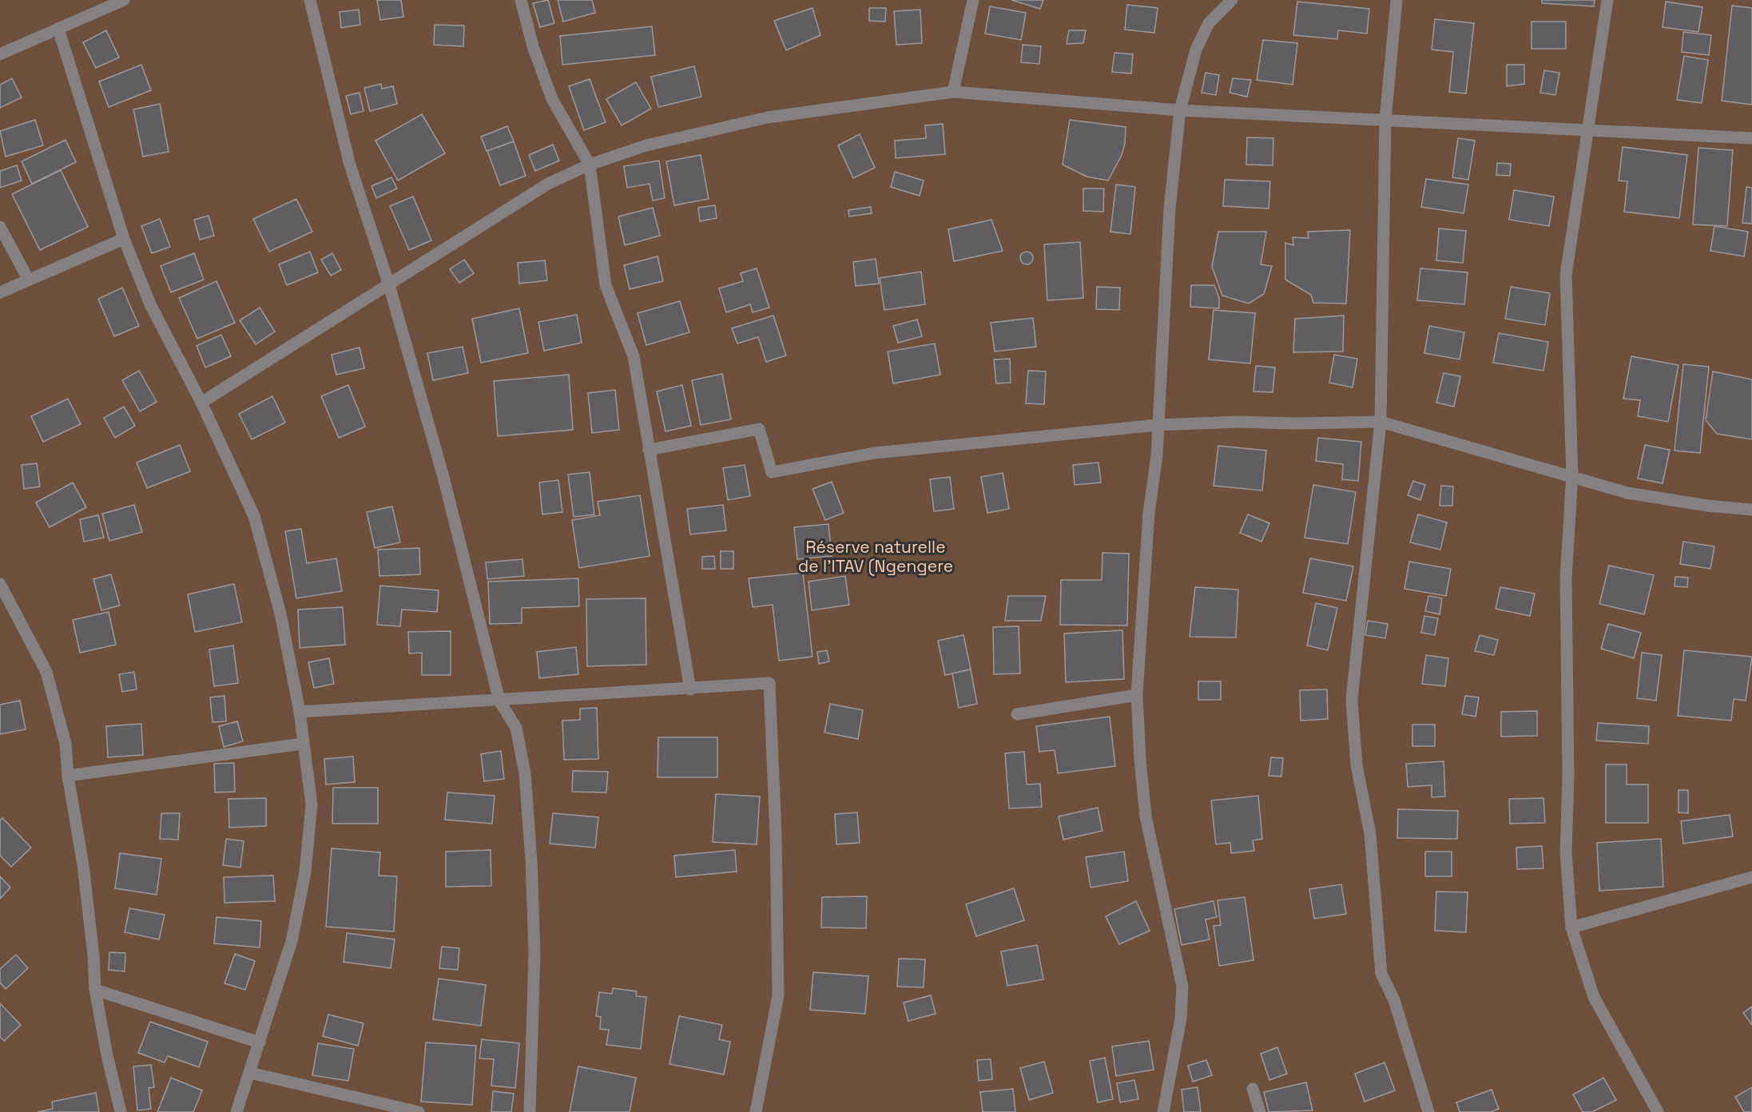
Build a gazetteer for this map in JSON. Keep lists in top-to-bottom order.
{
  "parks": ["Réserve naturelle de l'ITAV (Ngengere"]
}
